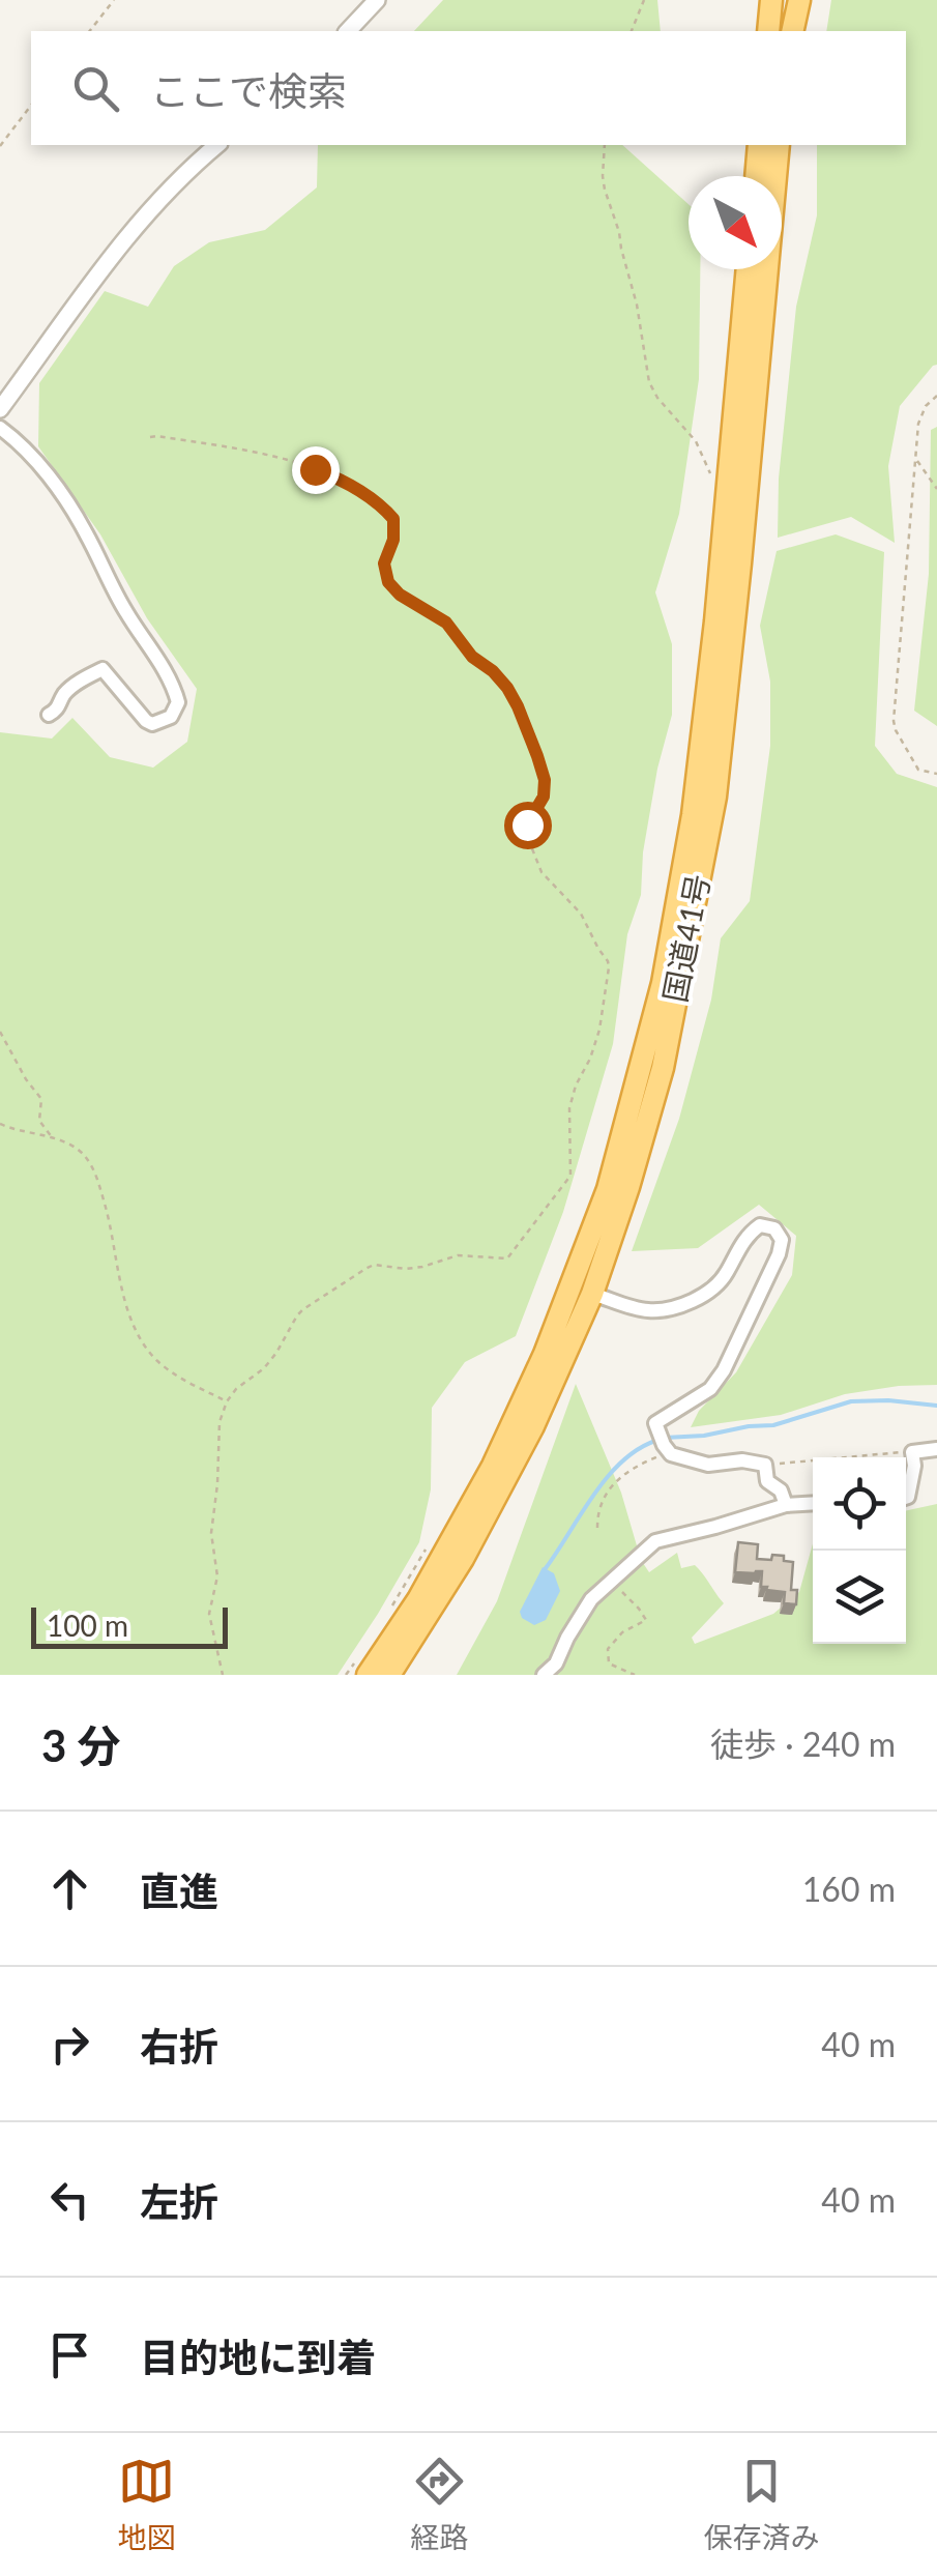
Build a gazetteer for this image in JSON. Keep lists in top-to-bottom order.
{
  "streets": {
    "highway": ["国道41号"]
  },
  "scale_bar": "100 m",
  "north": "bottom right",
  "page": {
    "search": "ここで検索",
    "scale": "100 m",
    "heading": ["3 分", "徒歩 · 240 m"],
    "list": [
      ["直進", "160 m"],
      ["右折", "40 m"],
      ["左折", "40 m"],
      "目的地に到着"
    ],
    "nav": ["地図", "経路", "保存済み"]
  }
}
